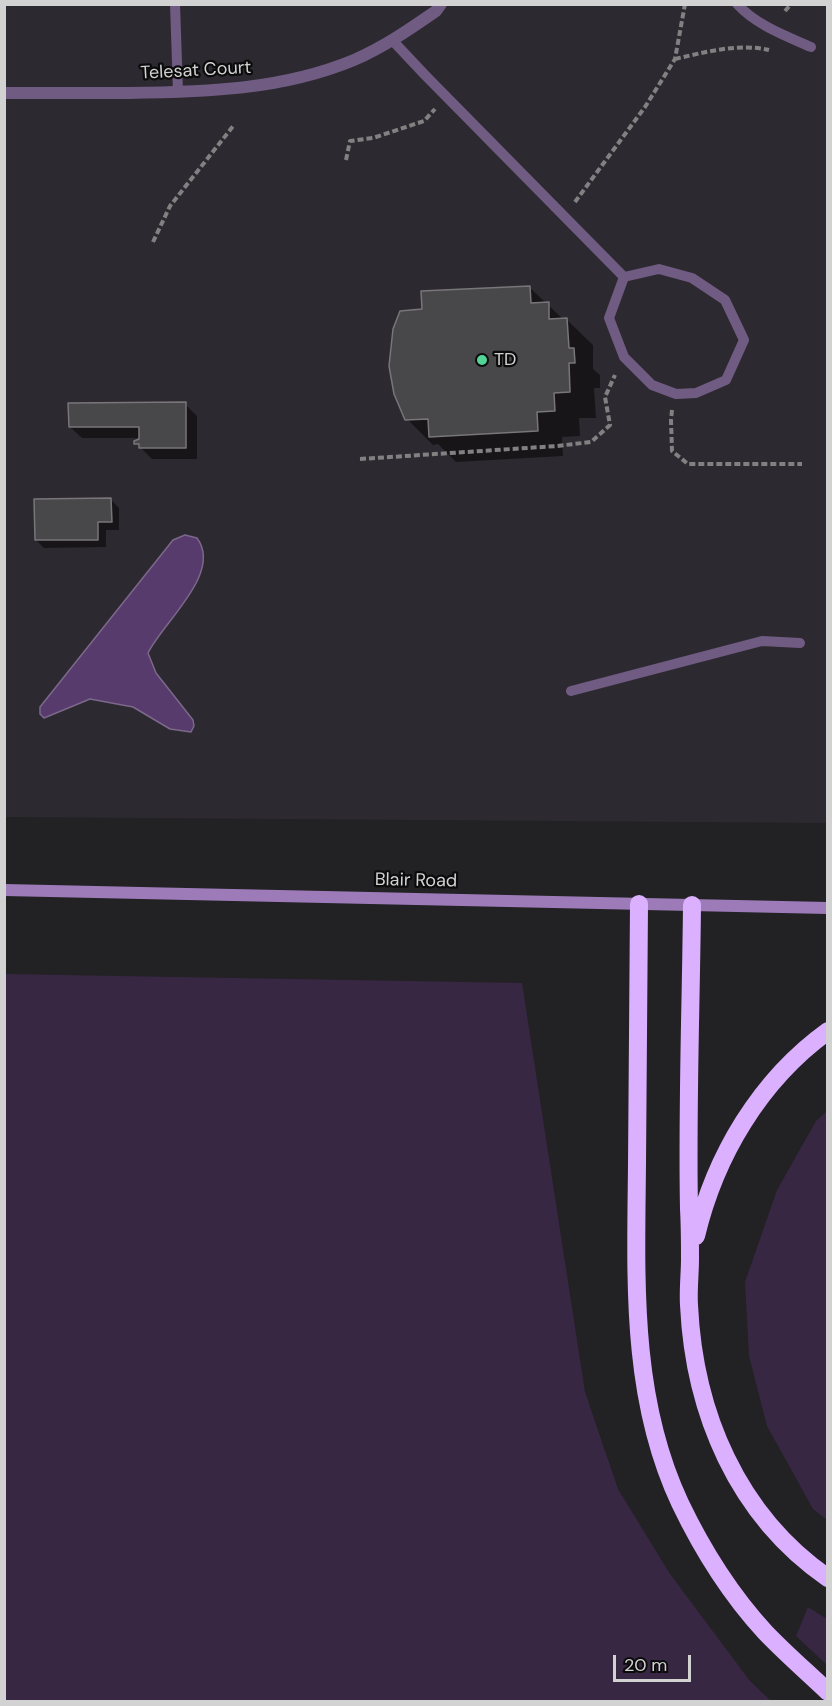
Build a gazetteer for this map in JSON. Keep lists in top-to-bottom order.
{
  "streets": {
    "main road": ["Blair Road"],
    "street": ["Telesat Court"]
  },
  "places": ["TD"],
  "scale_bar": "20 m"
}
